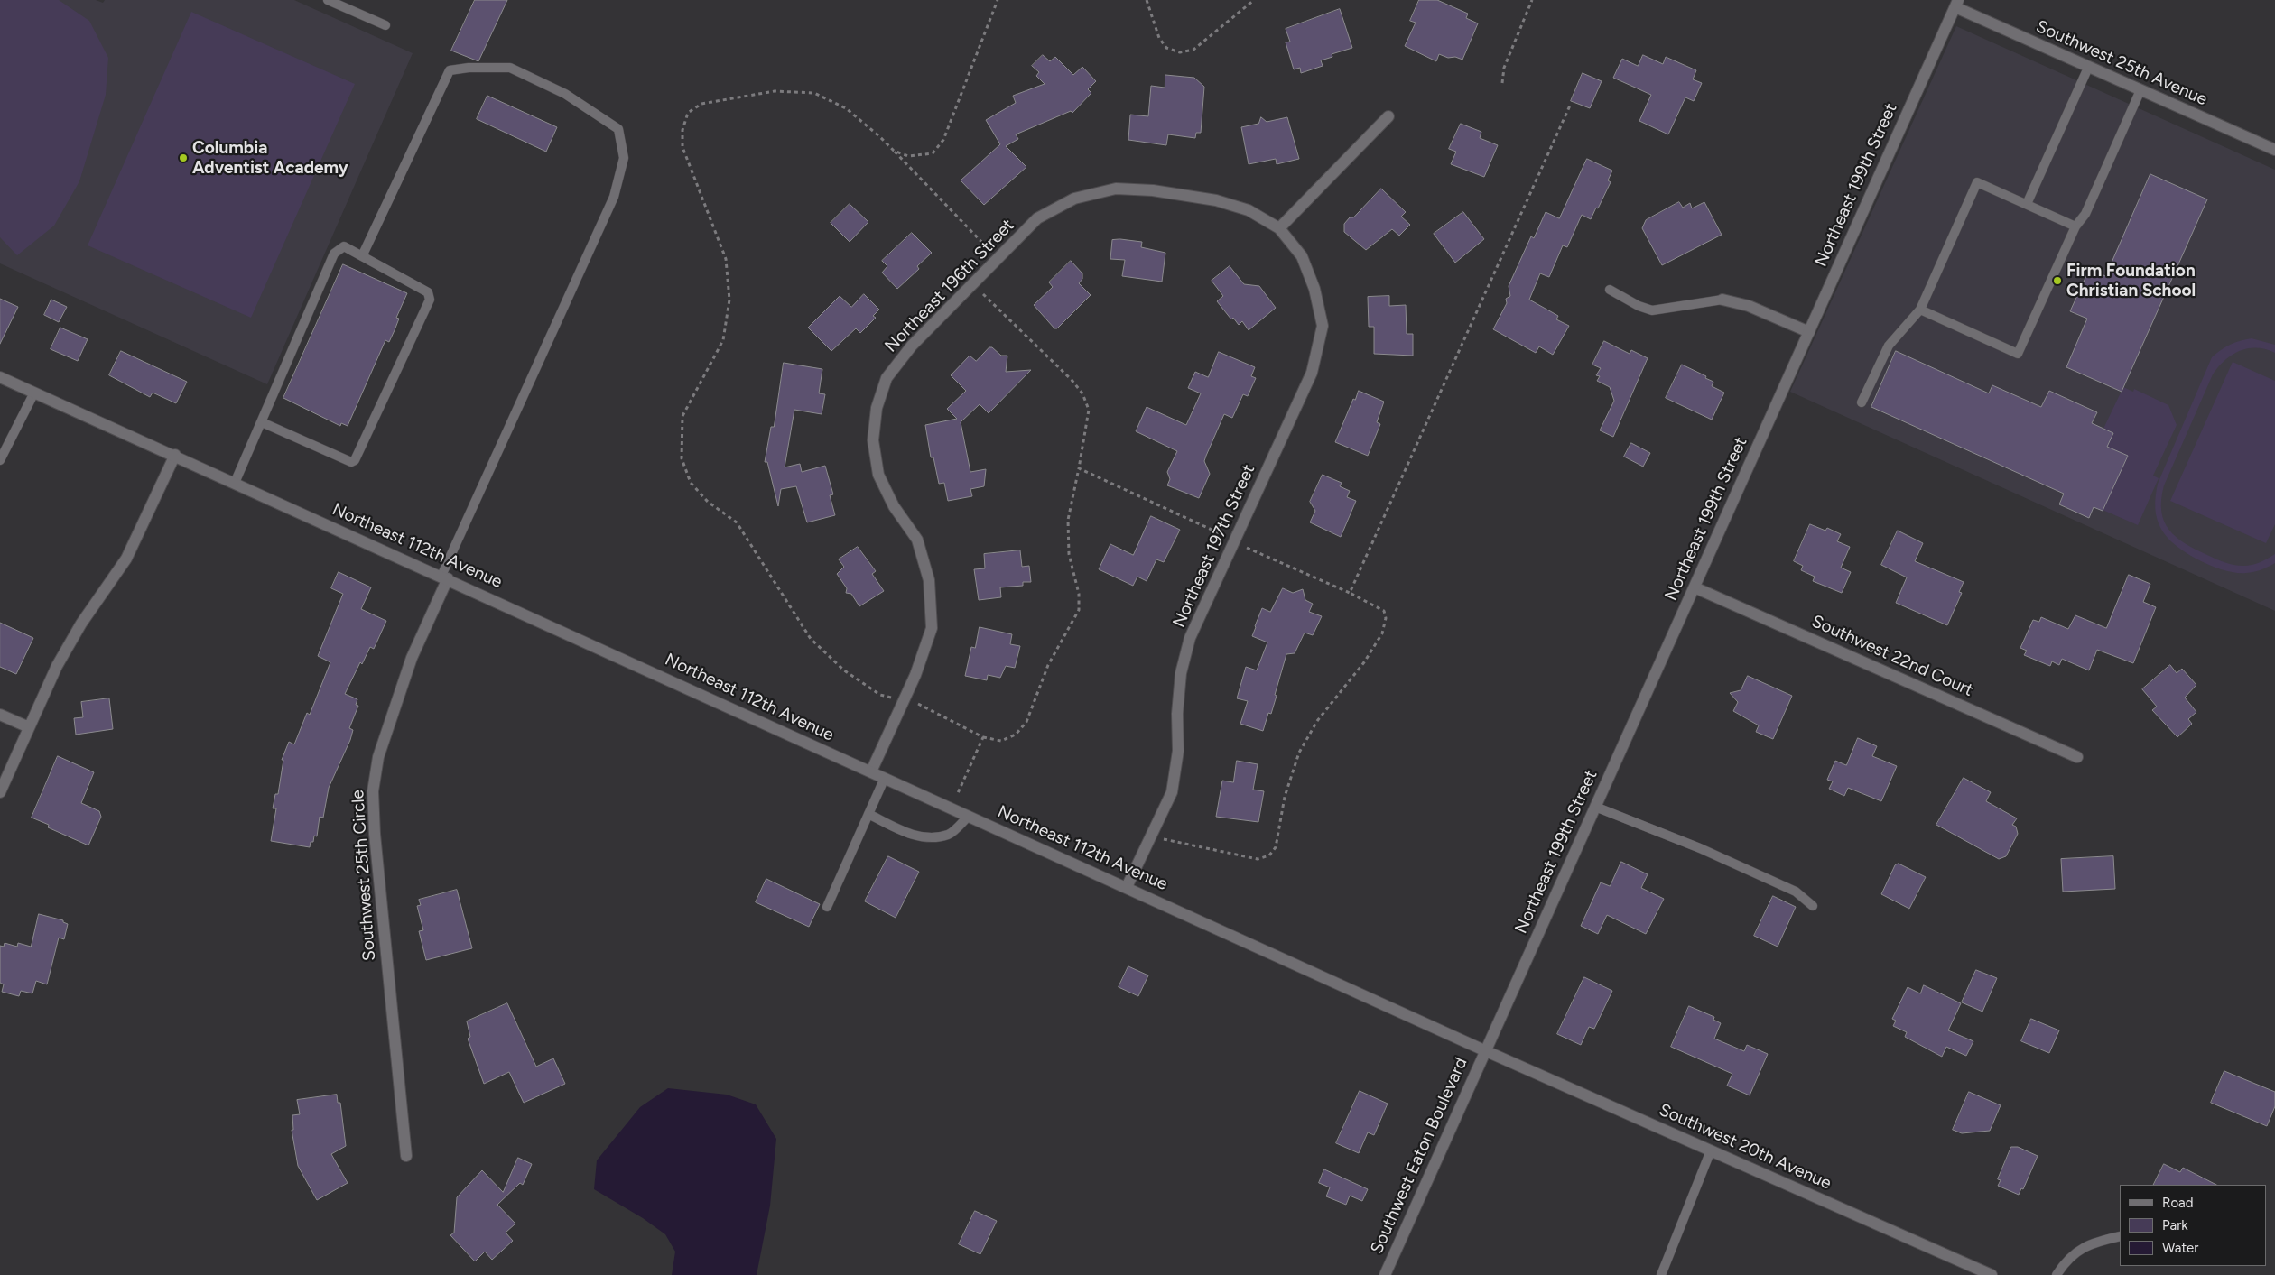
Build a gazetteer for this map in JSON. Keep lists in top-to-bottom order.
{
  "streets": {
    "street": [
      "Southwest 25th Avenue",
      "Northeast 199th Street",
      "Northeast 196th Street",
      "Northeast 112th Avenue",
      "Northeast 197th Street",
      "Southwest 22nd Court",
      "Southwest 25th Circle",
      "Southwest 20th Avenue",
      "Southwest Eaton Boulevard"
    ]
  },
  "crossings": [
    ["Southwest 25th Avenue", "Northeast 199th Street"],
    ["Northeast 199th Street", "Northeast 112th Avenue"],
    ["Northeast 199th Street", "Southwest 22nd Court"],
    ["Northeast 199th Street", "Southwest 20th Avenue"],
    ["Northeast 199th Street", "Southwest Eaton Boulevard"],
    ["Northeast 196th Street", "Northeast 112th Avenue"],
    ["Northeast 196th Street", "Northeast 197th Street"],
    ["Northeast 112th Avenue", "Northeast 197th Street"],
    ["Northeast 112th Avenue", "Southwest 25th Circle"],
    ["Northeast 112th Avenue", "Southwest 20th Avenue"],
    ["Northeast 112th Avenue", "Southwest Eaton Boulevard"],
    ["Southwest 20th Avenue", "Southwest Eaton Boulevard"]
  ],
  "places": ["Columbia Adventist Academy", "Firm Foundation Christian School"],
  "legend": ["Road", "Park", "Water"]
}
